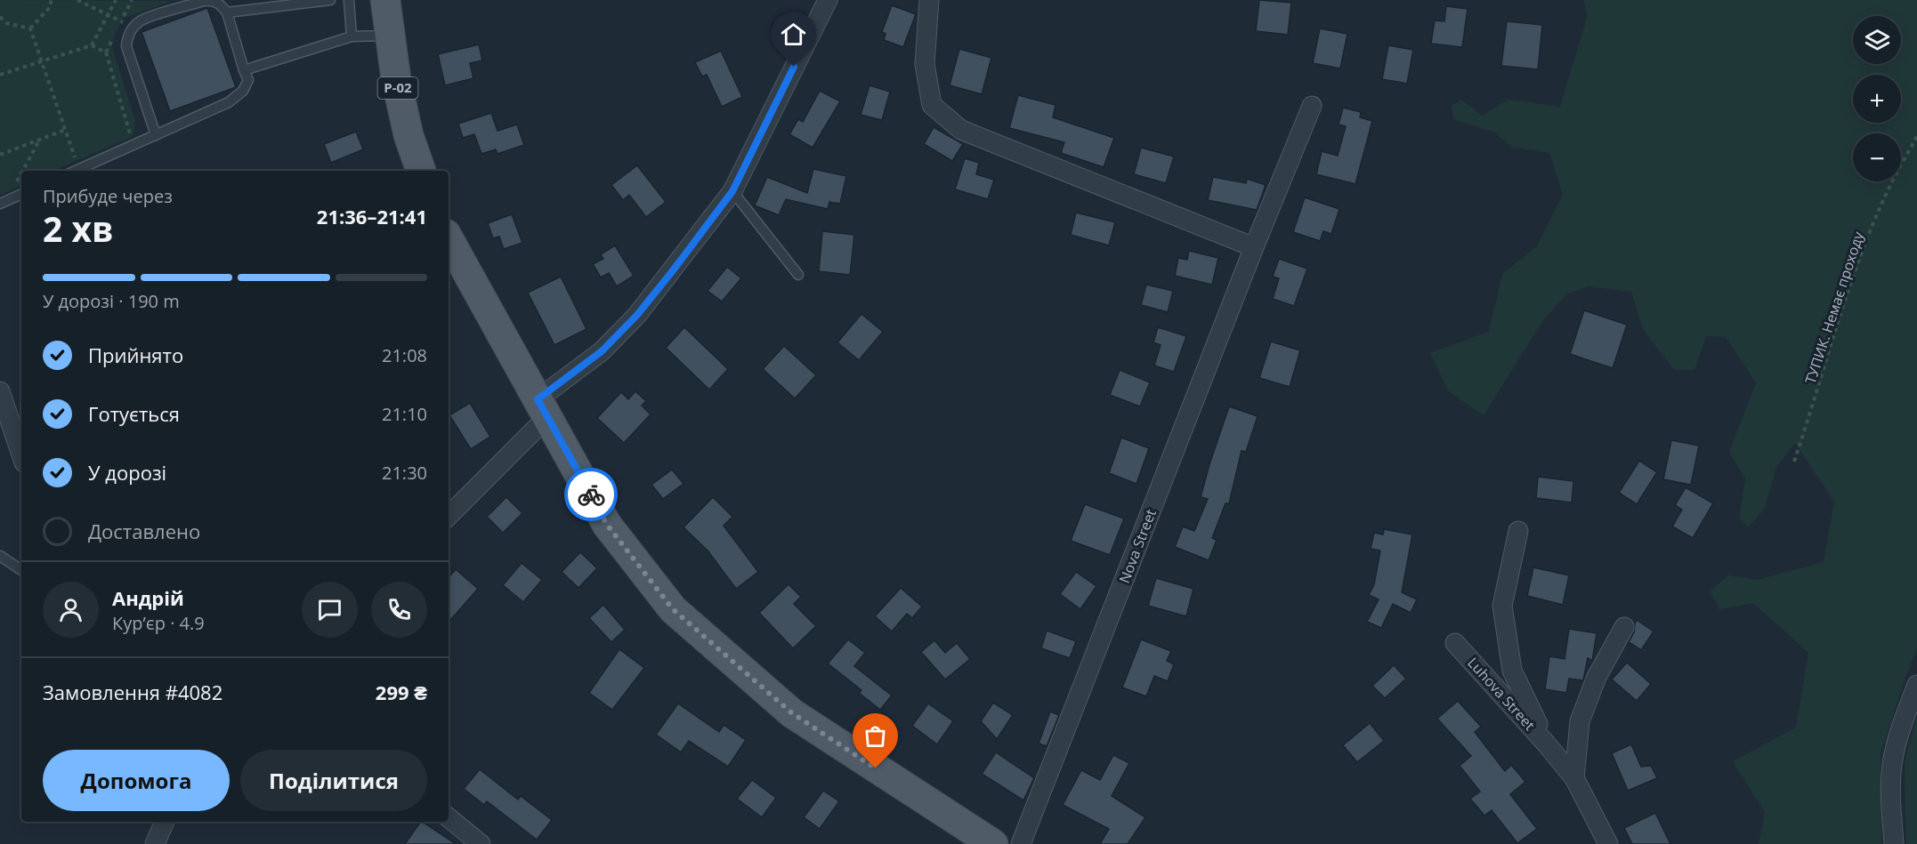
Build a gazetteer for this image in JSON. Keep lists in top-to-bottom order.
{
  "streets": {
    "main road": ["Р-02"],
    "street": ["Nova Street", "Luhova Street"],
    "path": ["ТУПИК. Немає проходу"]
  },
  "page": {
    "map_buttons": ["+", "−"],
    "heading": ["2 хв", "Прибуде через", "21:36–21:41"],
    "panel": [
      "Андрій",
      "Кур’єр · 4.9",
      "Замовлення #4082",
      "299 ₴"
    ],
    "bar": "У дорозі · 190 m",
    "list": [
      ["Прийнято", "21:08"],
      ["Готується", "21:10"],
      ["У дорозі", "21:30"],
      "Доставлено"
    ],
    "buttons": ["Допомога", "Поділитися"]
  }
}
